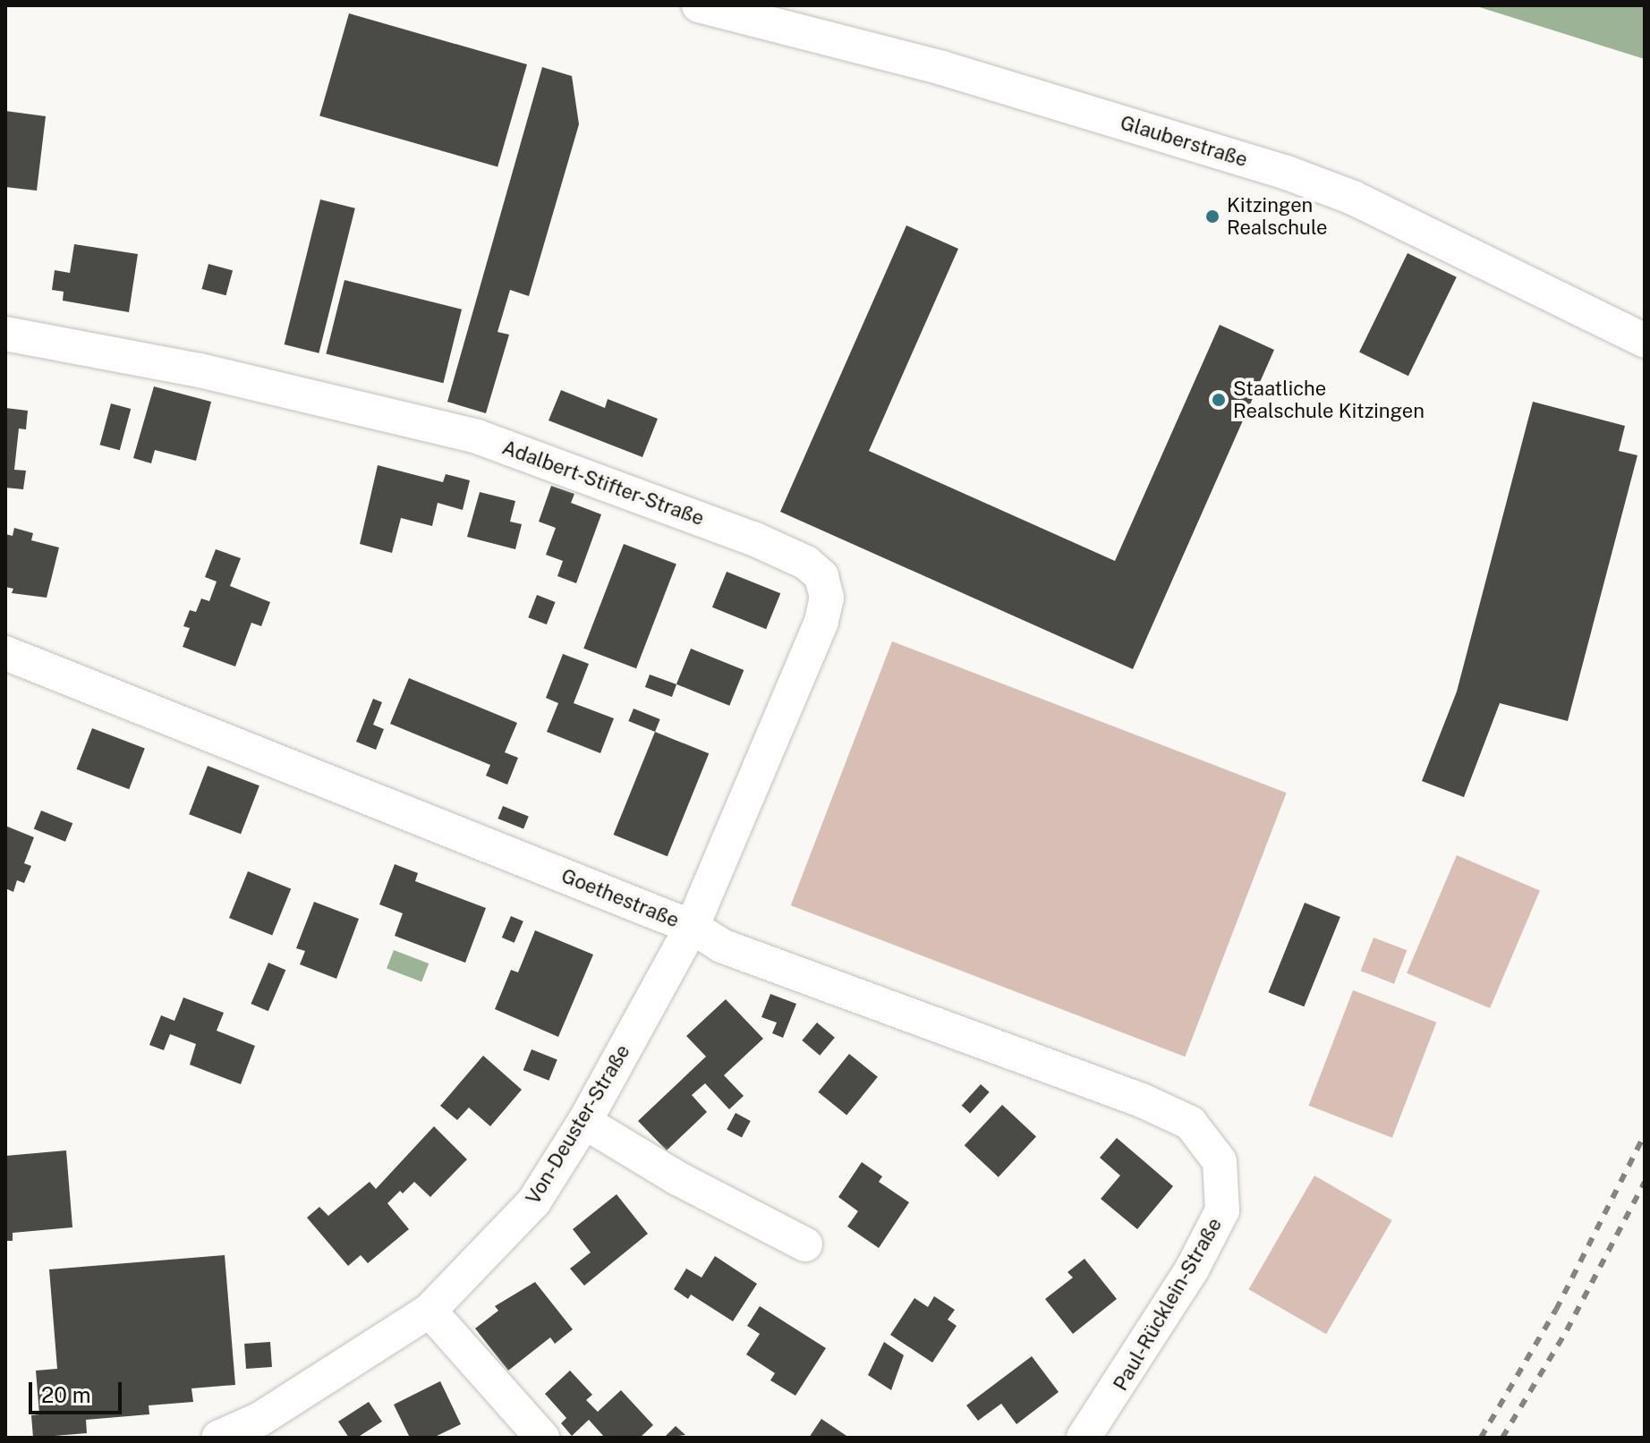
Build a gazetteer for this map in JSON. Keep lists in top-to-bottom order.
{
  "streets": {
    "street": [
      "Glauberstraße",
      "Adalbert-Stifter-Straße",
      "Goethestraße",
      "Von-Deuster-Straße",
      "Paul-Rücklein-Straße"
    ]
  },
  "crossings": [
    ["Adalbert-Stifter-Straße", "Goethestraße"],
    ["Adalbert-Stifter-Straße", "Von-Deuster-Straße"],
    ["Goethestraße", "Von-Deuster-Straße"],
    ["Goethestraße", "Paul-Rücklein-Straße"]
  ],
  "places": ["Kitzingen Realschule", "Staatliche Realschule Kitzingen"],
  "scale_bar": "20 m"
}
